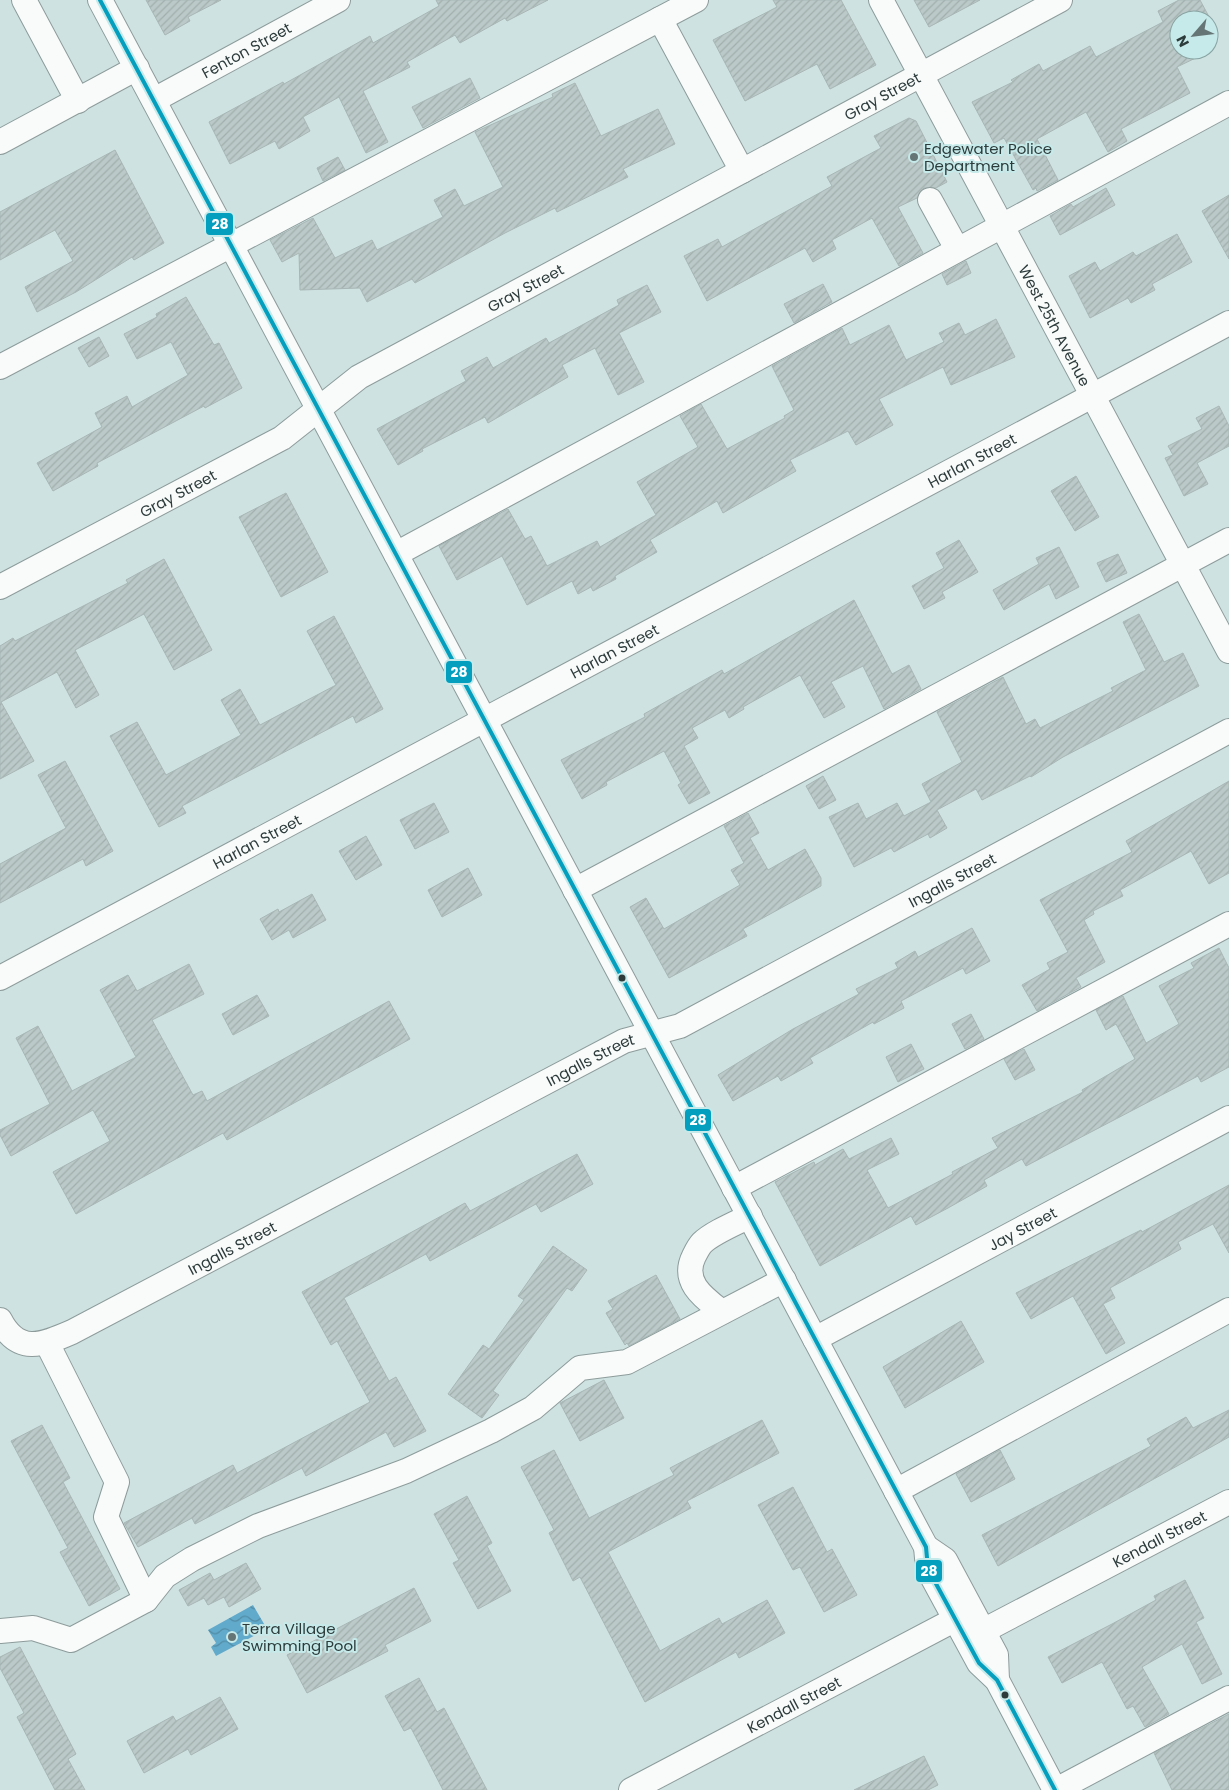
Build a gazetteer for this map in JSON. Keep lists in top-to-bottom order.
{
  "streets": {
    "street": [
      "Fenton Street",
      "Gray Street",
      "West 25th Avenue",
      "Harlan Street",
      "Ingalls Street",
      "Jay Street",
      "Kendall Street"
    ]
  },
  "crossings": [
    ["Gray Street", "West 25th Avenue"],
    ["West 25th Avenue", "Harlan Street"]
  ],
  "places": ["Edgewater Police Department", "Terra Village Swimming Pool"],
  "lines": ["transit line 28"],
  "north": "bottom left"
}
